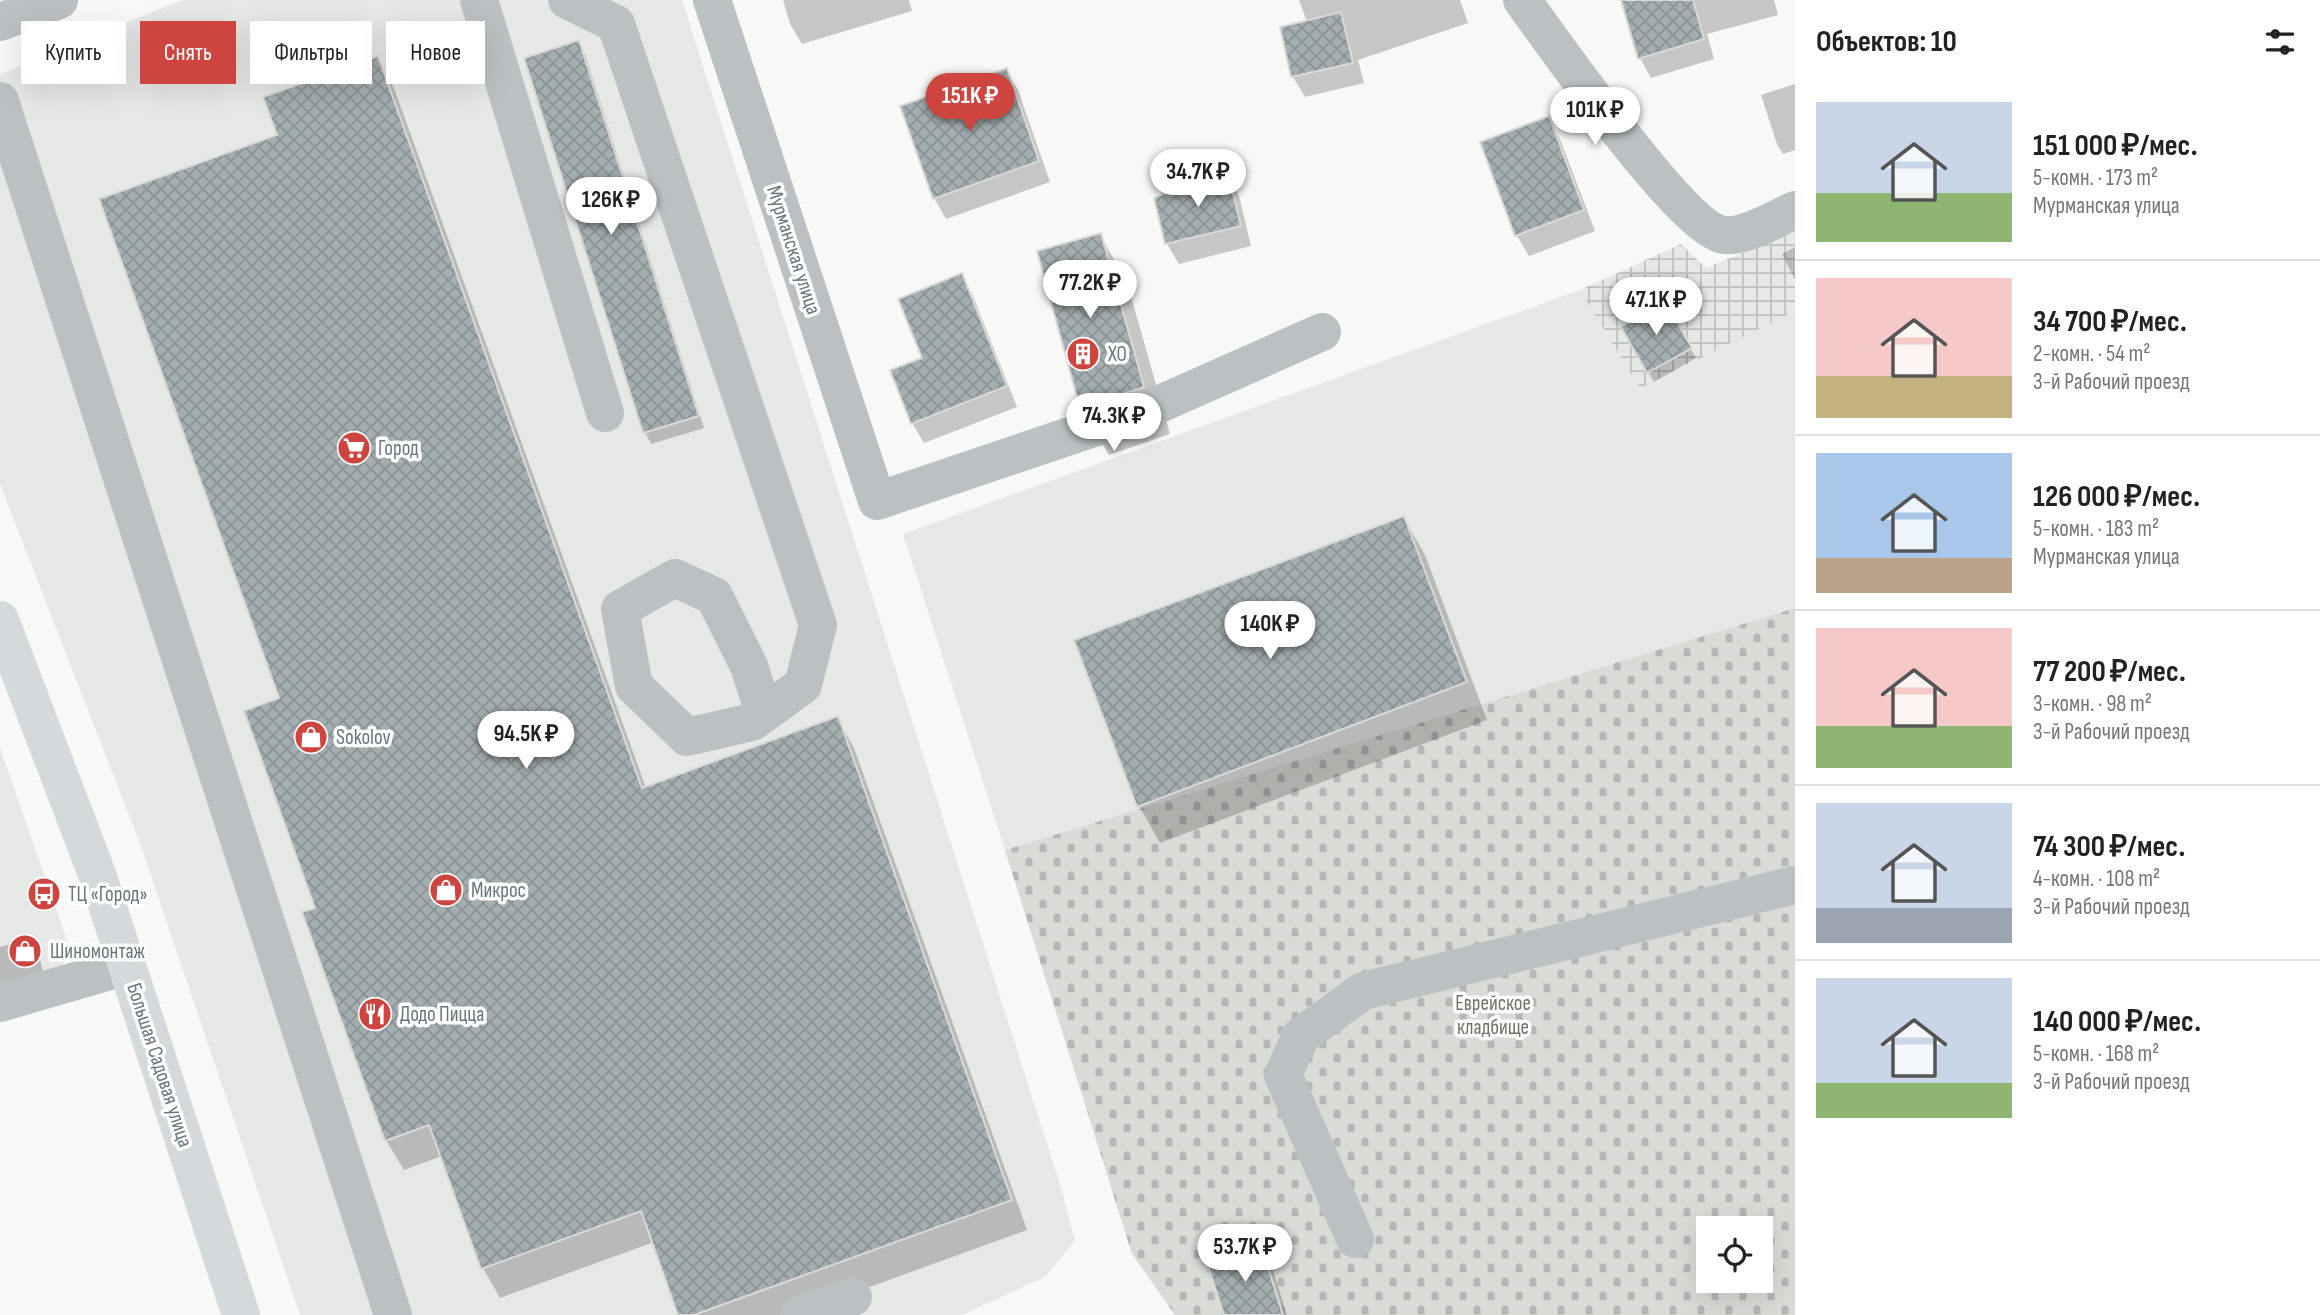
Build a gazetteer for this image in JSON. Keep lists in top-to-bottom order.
{
  "streets": {
    "main road": ["Большая Садовая улица"],
    "street": ["Мурманская улица"]
  },
  "parks": ["Еврейское кладбище"],
  "places": {
    "building": ["ХО"],
    "supermarket": ["Город"],
    "shop": ["Sokolov", "Микрос", "Шиномонтаж"],
    "bus stop": ["ТЦ «Город»"],
    "restaurant": ["Додо Пицца"]
  },
  "page": {
    "heading": "Объектов: 10",
    "chip": [
      "Купить",
      "Снять",
      "Фильтры",
      "Новое"
    ],
    "price": [
      "151K ₽",
      "101K ₽",
      "34.7K ₽",
      "126K ₽",
      "77.2K ₽",
      "47.1K ₽",
      "74.3K ₽",
      "140K ₽",
      "94.5K ₽",
      "53.7K ₽"
    ],
    "list": [
      {
        "name": "151 000 ₽/мес.",
        "note": "5-комн. · 173 m² · Мурманская улица"
      },
      {
        "name": "34 700 ₽/мес.",
        "note": "2-комн. · 54 m² · 3-й Рабочий проезд"
      },
      {
        "name": "126 000 ₽/мес.",
        "note": "5-комн. · 183 m² · Мурманская улица"
      },
      {
        "name": "77 200 ₽/мес.",
        "note": "3-комн. · 98 m² · 3-й Рабочий проезд"
      },
      {
        "name": "74 300 ₽/мес.",
        "note": "4-комн. · 108 m² · 3-й Рабочий проезд"
      },
      {
        "name": "140 000 ₽/мес.",
        "note": "5-комн. · 168 m² · 3-й Рабочий проезд"
      }
    ]
  }
}
